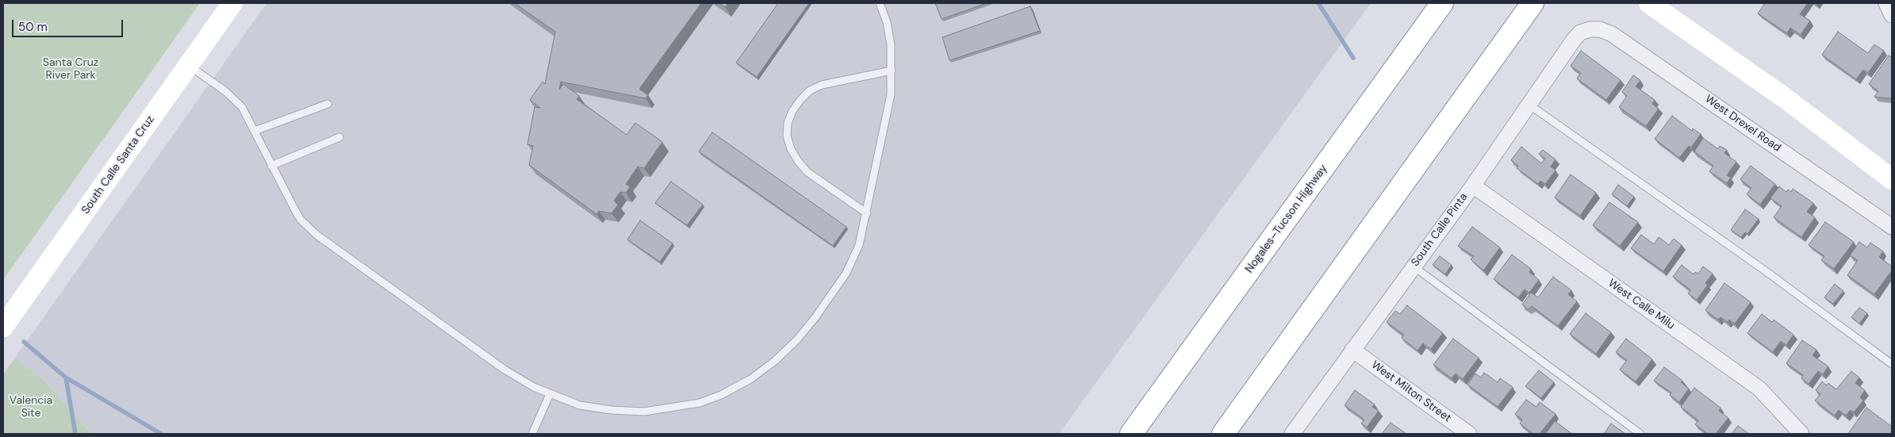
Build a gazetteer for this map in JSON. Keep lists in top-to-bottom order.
{
  "streets": {
    "highway": ["Nogales–Tucson Highway"],
    "street": [
      "West Drexel Road",
      "South Calle Santa Cruz",
      "South Calle Pinta",
      "West Calle Milu",
      "West Milton Street"
    ]
  },
  "crossings": [
    ["West Drexel Road", "South Calle Pinta"],
    ["South Calle Pinta", "West Calle Milu"],
    ["South Calle Pinta", "West Milton Street"]
  ],
  "parks": ["Santa Cruz River Park", "Valencia Site"],
  "scale_bar": "50 m"
}
